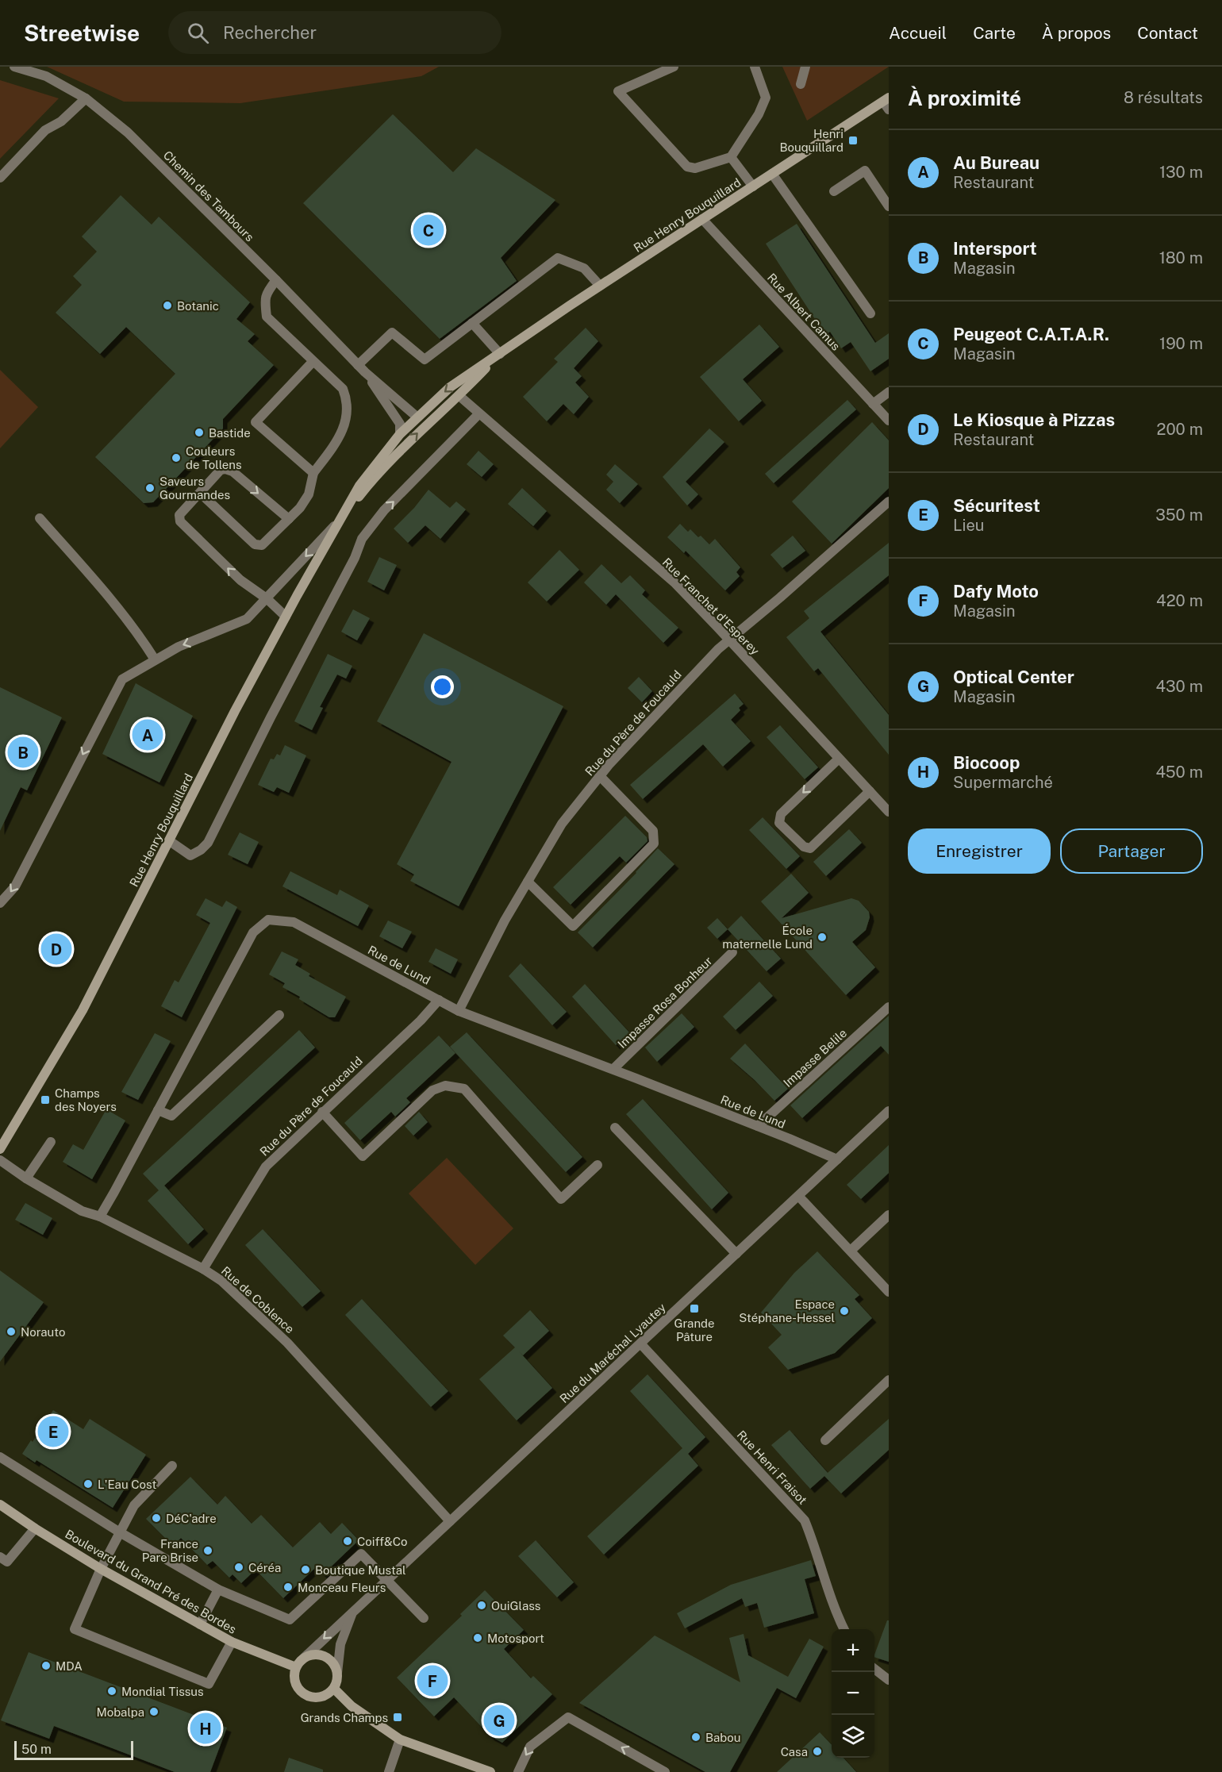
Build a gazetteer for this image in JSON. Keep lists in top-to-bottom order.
{
  "streets": {
    "main road": ["Rue Henry Bouquillard", "Boulevard du Grand Pré des Bordes"],
    "street": [
      "Chemin des Tambours",
      "Rue Albert Camus",
      "Rue Franchet d'Esperey",
      "Rue du Père de Foucauld",
      "Rue de Lund",
      "Impasse Rosa Bonheur",
      "Impasse Belile",
      "Rue de Coblence",
      "Rue du Maréchal Lyautey",
      "Rue Henri Fraisot"
    ]
  },
  "crossings": [
    ["Chemin des Tambours", "Rue Henry Bouquillard"],
    ["Rue Henry Bouquillard", "Rue Albert Camus"],
    ["Rue Henry Bouquillard", "Rue Franchet d'Esperey"],
    ["Rue Franchet d'Esperey", "Rue du Père de Foucauld"],
    ["Rue du Père de Foucauld", "Rue de Lund"],
    ["Rue du Père de Foucauld", "Rue de Coblence"],
    ["Rue de Lund", "Impasse Rosa Bonheur"],
    ["Rue de Lund", "Impasse Belile"],
    ["Rue de Lund", "Rue de Coblence"],
    ["Rue de Lund", "Rue du Maréchal Lyautey"],
    ["Rue de Coblence", "Rue du Maréchal Lyautey"],
    ["Rue du Maréchal Lyautey", "Rue Henri Fraisot"],
    ["Rue du Maréchal Lyautey", "Boulevard du Grand Pré des Bordes"]
  ],
  "places": {
    "transit": [
      "Henri Bouquillard",
      "Champs des Noyers",
      "Grande Pâture",
      "Grands Champs"
    ],
    "other": [
      "Botanic",
      "Bastide",
      "Couleurs de Tollens",
      "Saveurs Gourmandes",
      "École maternelle Lund",
      "Espace Stéphane-Hessel",
      "Norauto",
      "L'Eau Cost",
      "DéC'adre",
      "Coiff&Co",
      "France Pare Brise",
      "Céréa",
      "Boutique Mustal",
      "Monceau Fleurs",
      "OuiGlass",
      "Motosport",
      "MDA",
      "Mondial Tissus",
      "Mobalpa",
      "Babou",
      "Casa"
    ]
  },
  "scale_bar": "50 m",
  "page": {
    "header": "Streetwise",
    "search": "Rechercher",
    "nav": [
      "Accueil",
      "Carte",
      "À propos",
      "Contact"
    ],
    "heading": ["À proximité", "8 résultats"],
    "list": [
      {
        "mark": "A",
        "name": "Au Bureau",
        "note": "Restaurant",
        "value": "130 m"
      },
      {
        "mark": "B",
        "name": "Intersport",
        "note": "Magasin",
        "value": "180 m"
      },
      {
        "mark": "C",
        "name": "Peugeot C.A.T.A.R.",
        "note": "Magasin",
        "value": "190 m"
      },
      {
        "mark": "D",
        "name": "Le Kiosque à Pizzas",
        "note": "Restaurant",
        "value": "200 m"
      },
      {
        "mark": "E",
        "name": "Sécuritest",
        "note": "Lieu",
        "value": "350 m"
      },
      {
        "mark": "F",
        "name": "Dafy Moto",
        "note": "Magasin",
        "value": "420 m"
      },
      {
        "mark": "G",
        "name": "Optical Center",
        "note": "Magasin",
        "value": "430 m"
      },
      {
        "mark": "H",
        "name": "Biocoop",
        "note": "Supermarché",
        "value": "450 m"
      }
    ],
    "pins": [
      "C",
      "A",
      "B",
      "D",
      "E",
      "F",
      "G",
      "H"
    ],
    "buttons": ["Enregistrer", "Partager"],
    "map_buttons": ["+", "−"],
    "scale": "50 m"
  }
}
